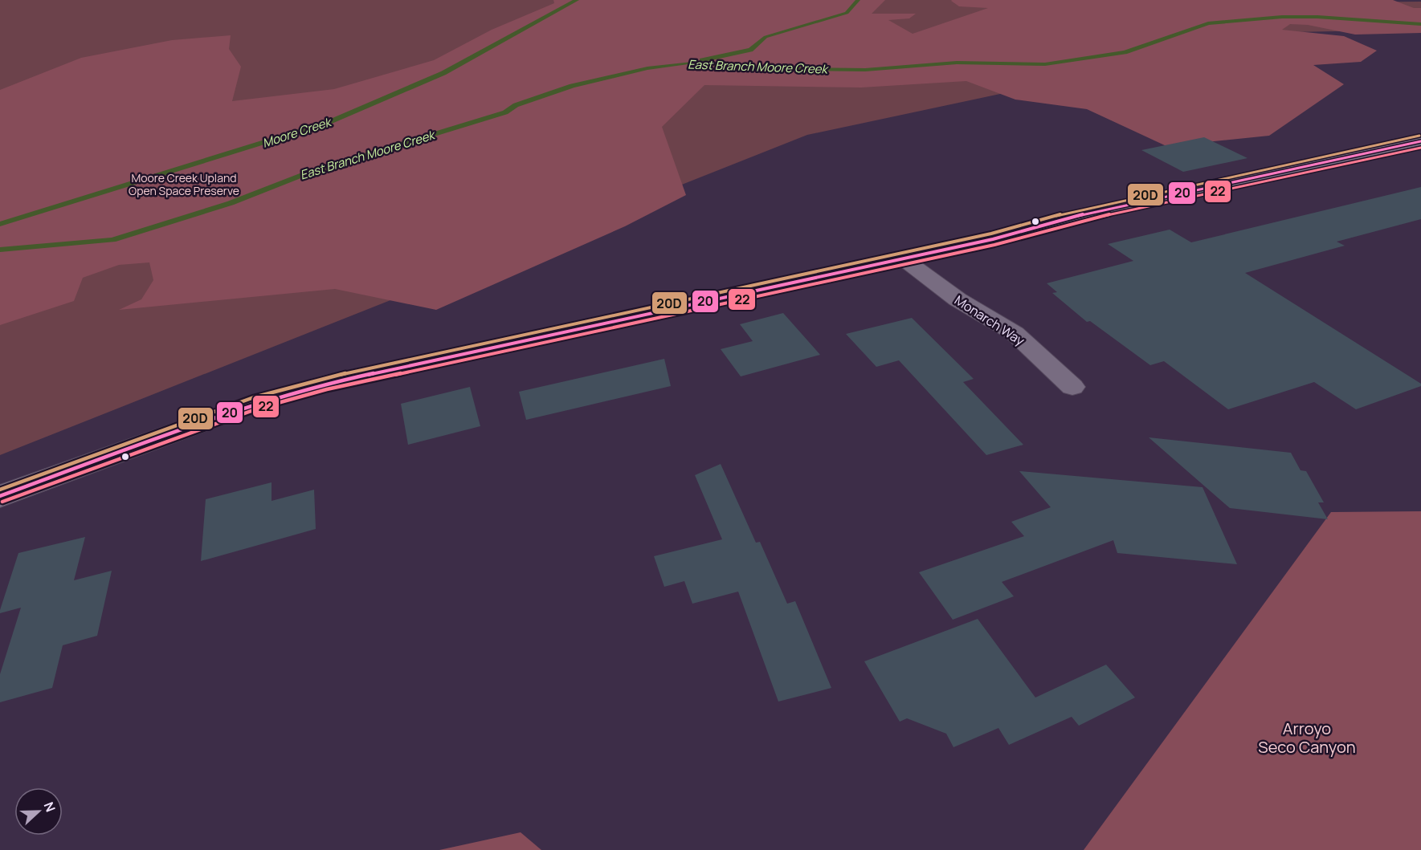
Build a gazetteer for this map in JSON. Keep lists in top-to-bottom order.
{
  "streets": {
    "street": ["Monarch Way"]
  },
  "water": ["East Branch Moore Creek", "Moore Creek"],
  "parks": ["Moore Creek Upland Open Space Preserve", "Arroyo Seco Canyon"],
  "lines": ["transit line 20D", "transit line 20", "transit line 22"],
  "north": "right"
}
